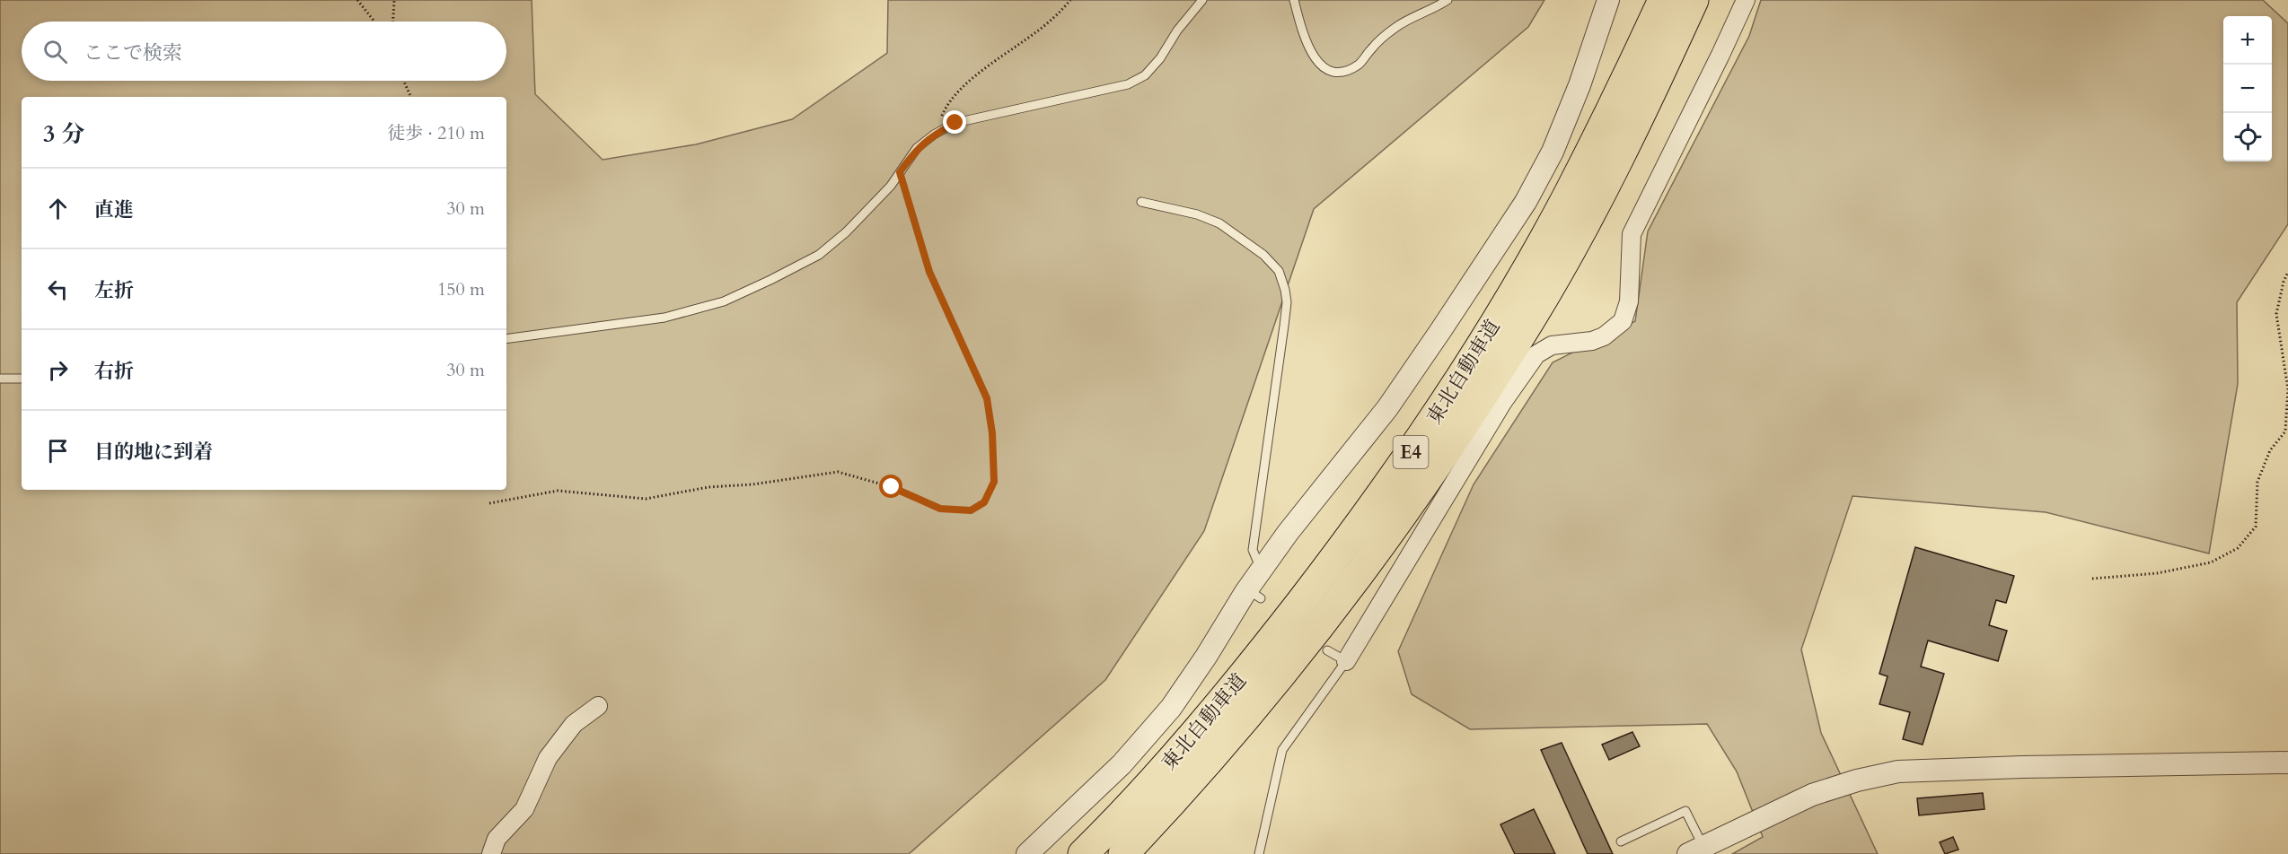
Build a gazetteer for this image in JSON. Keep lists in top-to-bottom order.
{
  "streets": {
    "highway": ["東北自動車道", "E4"]
  },
  "page": {
    "map_buttons": ["+", "−"],
    "search": "ここで検索",
    "heading": ["3 分", "徒歩 · 210 m"],
    "list": [
      ["直進", "30 m"],
      ["左折", "150 m"],
      ["右折", "30 m"],
      "目的地に到着"
    ]
  }
}
